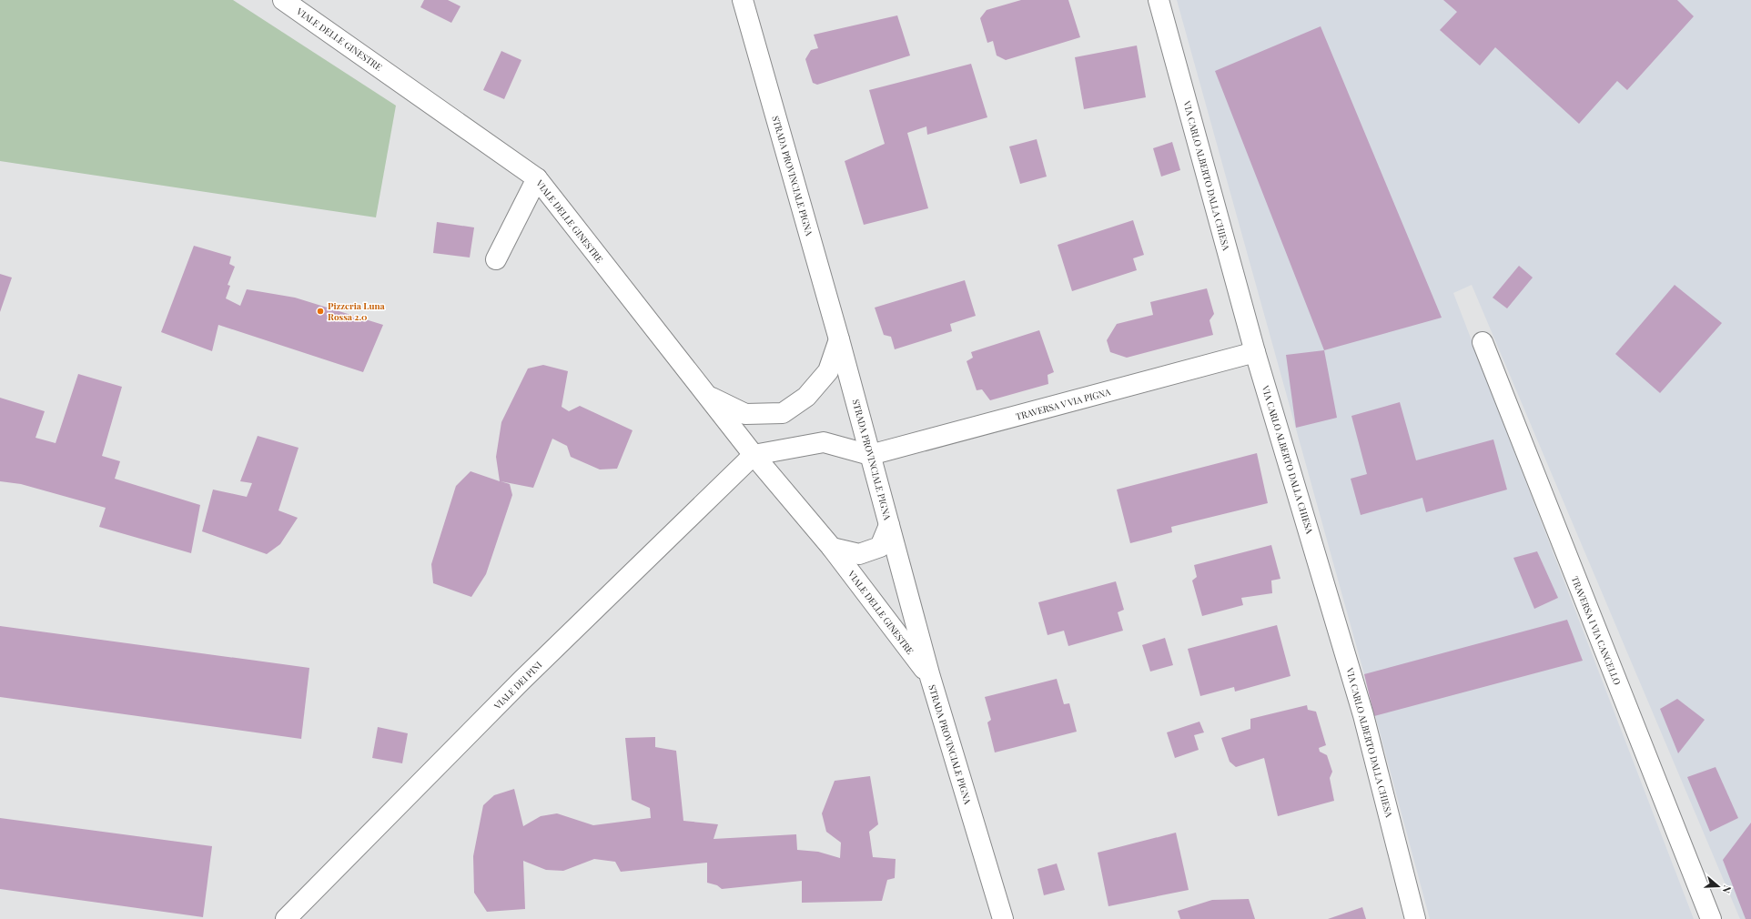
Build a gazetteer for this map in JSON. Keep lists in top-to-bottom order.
{
  "streets": {
    "street": [
      "VIALE DELLE GINESTRE",
      "STRADA PROVINCIALE PIGNA",
      "VIA CARLO ALBERTO DALLA CHIESA",
      "TRAVERSA V VIA PIGNA",
      "TRAVERSA I VIA CANCELLO",
      "VIALE DEI PINI"
    ]
  },
  "crossings": [
    ["VIALE DELLE GINESTRE", "STRADA PROVINCIALE PIGNA"],
    ["VIALE DELLE GINESTRE", "VIALE DEI PINI"],
    ["STRADA PROVINCIALE PIGNA", "TRAVERSA V VIA PIGNA"],
    ["VIA CARLO ALBERTO DALLA CHIESA", "TRAVERSA V VIA PIGNA"]
  ],
  "places": ["Pizzeria Luna Rossa 2.0"],
  "north": "right"
}
